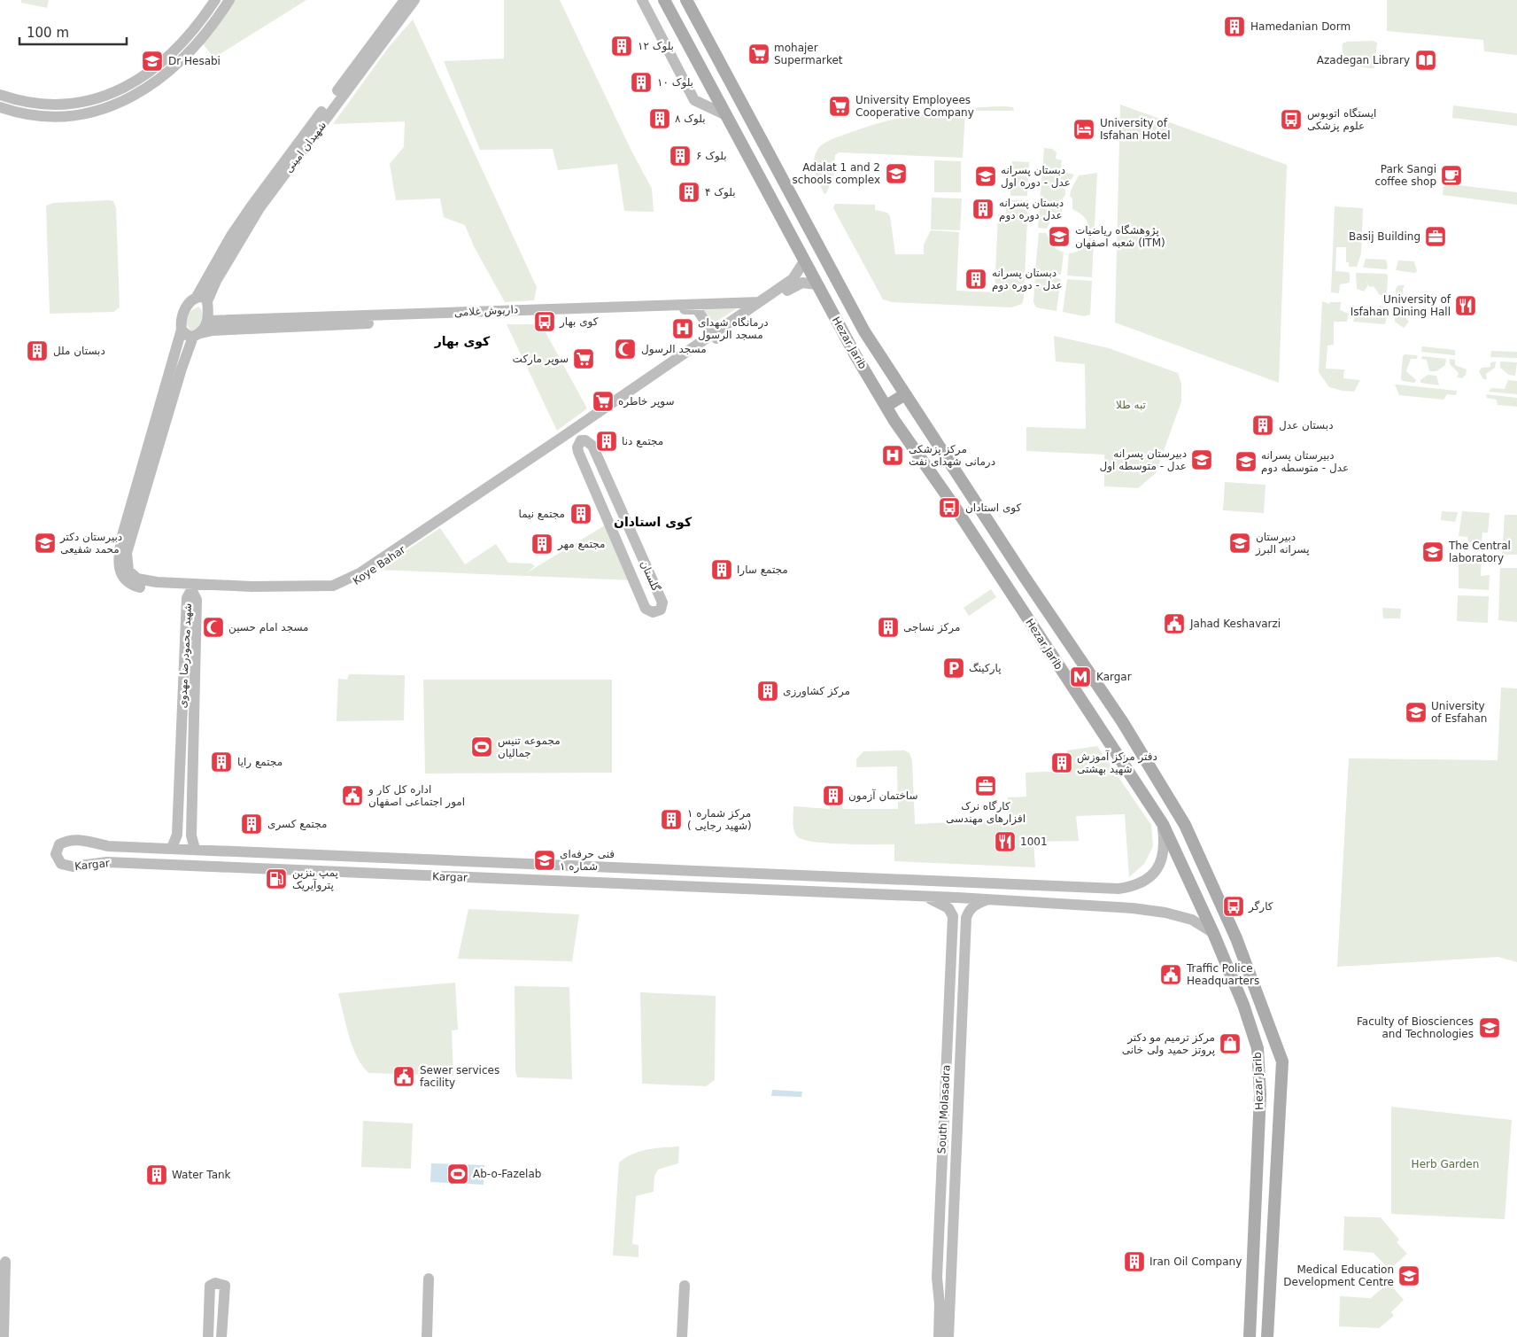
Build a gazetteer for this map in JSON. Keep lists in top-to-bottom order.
{
  "streets": {
    "main road": ["Hezar Jarib"],
    "street": [
      "شهیدان امینی",
      "داریوش غلامی",
      "Koye Bahar",
      "گلستان",
      "شهید محمودرضا مهدوی",
      "Kargar",
      "South Molasadra"
    ]
  },
  "crossings": [
    ["شهیدان امینی", "Koye Bahar"],
    ["داریوش غلامی", "Koye Bahar"],
    ["Hezar Jarib", "Koye Bahar"],
    ["Hezar Jarib", "Kargar"],
    ["Koye Bahar", "شهید محمودرضا مهدوی"],
    ["شهید محمودرضا مهدوی", "Kargar"],
    ["Kargar", "South Molasadra"]
  ],
  "districts": ["کوی بهار", "کوی استادان"],
  "parks": ["تبه طلا", "Herb Garden"],
  "places": {
    "building": [
      "Hamedanian Dorm",
      "بلوک ۱۲",
      "بلوک ۱۰",
      "بلوک ۸",
      "بلوک ۶",
      "بلوک ۴",
      "دبستان پسرانه عدل دوره دوم",
      "دبستان پسرانه عدل - دوره دوم",
      "دبستان ملل",
      "دبستان عدل",
      "مجتمع دنا",
      "مجتمع نیما",
      "مجتمع مهر",
      "مجتمع سارا",
      "مرکز نساجی",
      "مرکز کشاورزی",
      "مجتمع رایا",
      "دفتر مرکز آموزش شهید بهشتی",
      "ساختمان آزمون",
      "مرکز شماره ۱ ( شهید رجایی)",
      "مجتمع کسری",
      "Water Tank",
      "Iran Oil Company"
    ],
    "supermarket": [
      "mohajer Supermarket",
      "University Employees Cooperative Company",
      "سوپر مارکت",
      "سوپر خاطره"
    ],
    "library": ["Azadegan Library"],
    "school or university": [
      "Dr Hesabi",
      "Adalat 1 and 2 schools complex",
      "دبستان پسرانه عدل - دوره اول",
      "پژوهشگاه رياضيات شعبه اصفهان (ITM)",
      "دبیرستان پسرانه عدل - متوسطه اول",
      "دبیرستان پسرانه عدل - متوسطه دوم",
      "دبیرستان دکتر محمد شفیعی",
      "دبیرستان پسرانه البرز",
      "The Central laboratory",
      "University of Esfahan",
      "فنی حرفه‌ای شماره ۱",
      "Faculty of Biosciences and Technologies",
      "Medical Education Development Centre"
    ],
    "bus stop": [
      "ایستگاه اتوبوس علوم پزشکی",
      "کوی بهار",
      "کوی استادان",
      "کارگر"
    ],
    "hotel": ["University of Isfahan Hotel"],
    "cafe": ["Park Sangi coffee shop"],
    "office": ["Basij Building", "کارگاه نرک افزارهای مهندسی"],
    "restaurant": ["University of Isfahan Dining Hall", "1001"],
    "hospital": ["درمانگاه شهدای مسجد الرسول", "مرکز پزشکی درمانی شهدای نفت"],
    "mosque": ["مسجد الرسول", "مسجد امام حسین"],
    "public building": [
      "Jahad Keshavarzi",
      "اداره کل کار و امور اجتماعی اصفهان",
      "Traffic Police Headquarters",
      "Sewer services facility"
    ],
    "parking": ["پارکینگ"],
    "metro station": ["Kargar"],
    "sports": ["مجموعه تنیس جمالیان", "Ab-o-Fazelab"],
    "fuel station": ["پمپ بنزین پتروآیریک"],
    "shop": ["مرکز ترمیم مو دکتر پروتز حمید ولی خانی"]
  },
  "scale_bar": "100 m"
}
